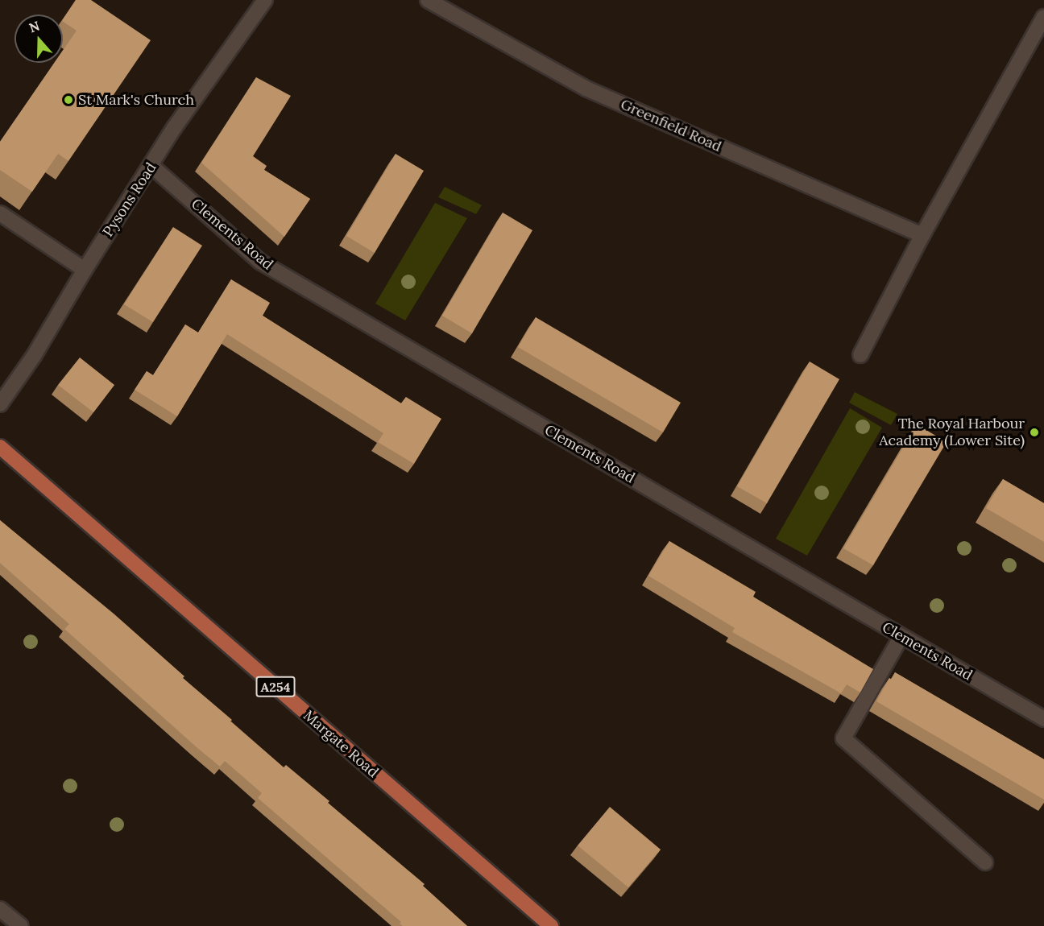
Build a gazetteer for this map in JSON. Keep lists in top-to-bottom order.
{
  "streets": {
    "main road": ["A254", "Margate Road"],
    "street": ["Greenfield Road", "Pysons Road", "Clements Road"]
  },
  "crossings": [
    ["Pysons Road", "Clements Road"]
  ],
  "places": ["St Mark's Church", "The Royal Harbour Academy (Lower Site)"],
  "north": "top"
}
